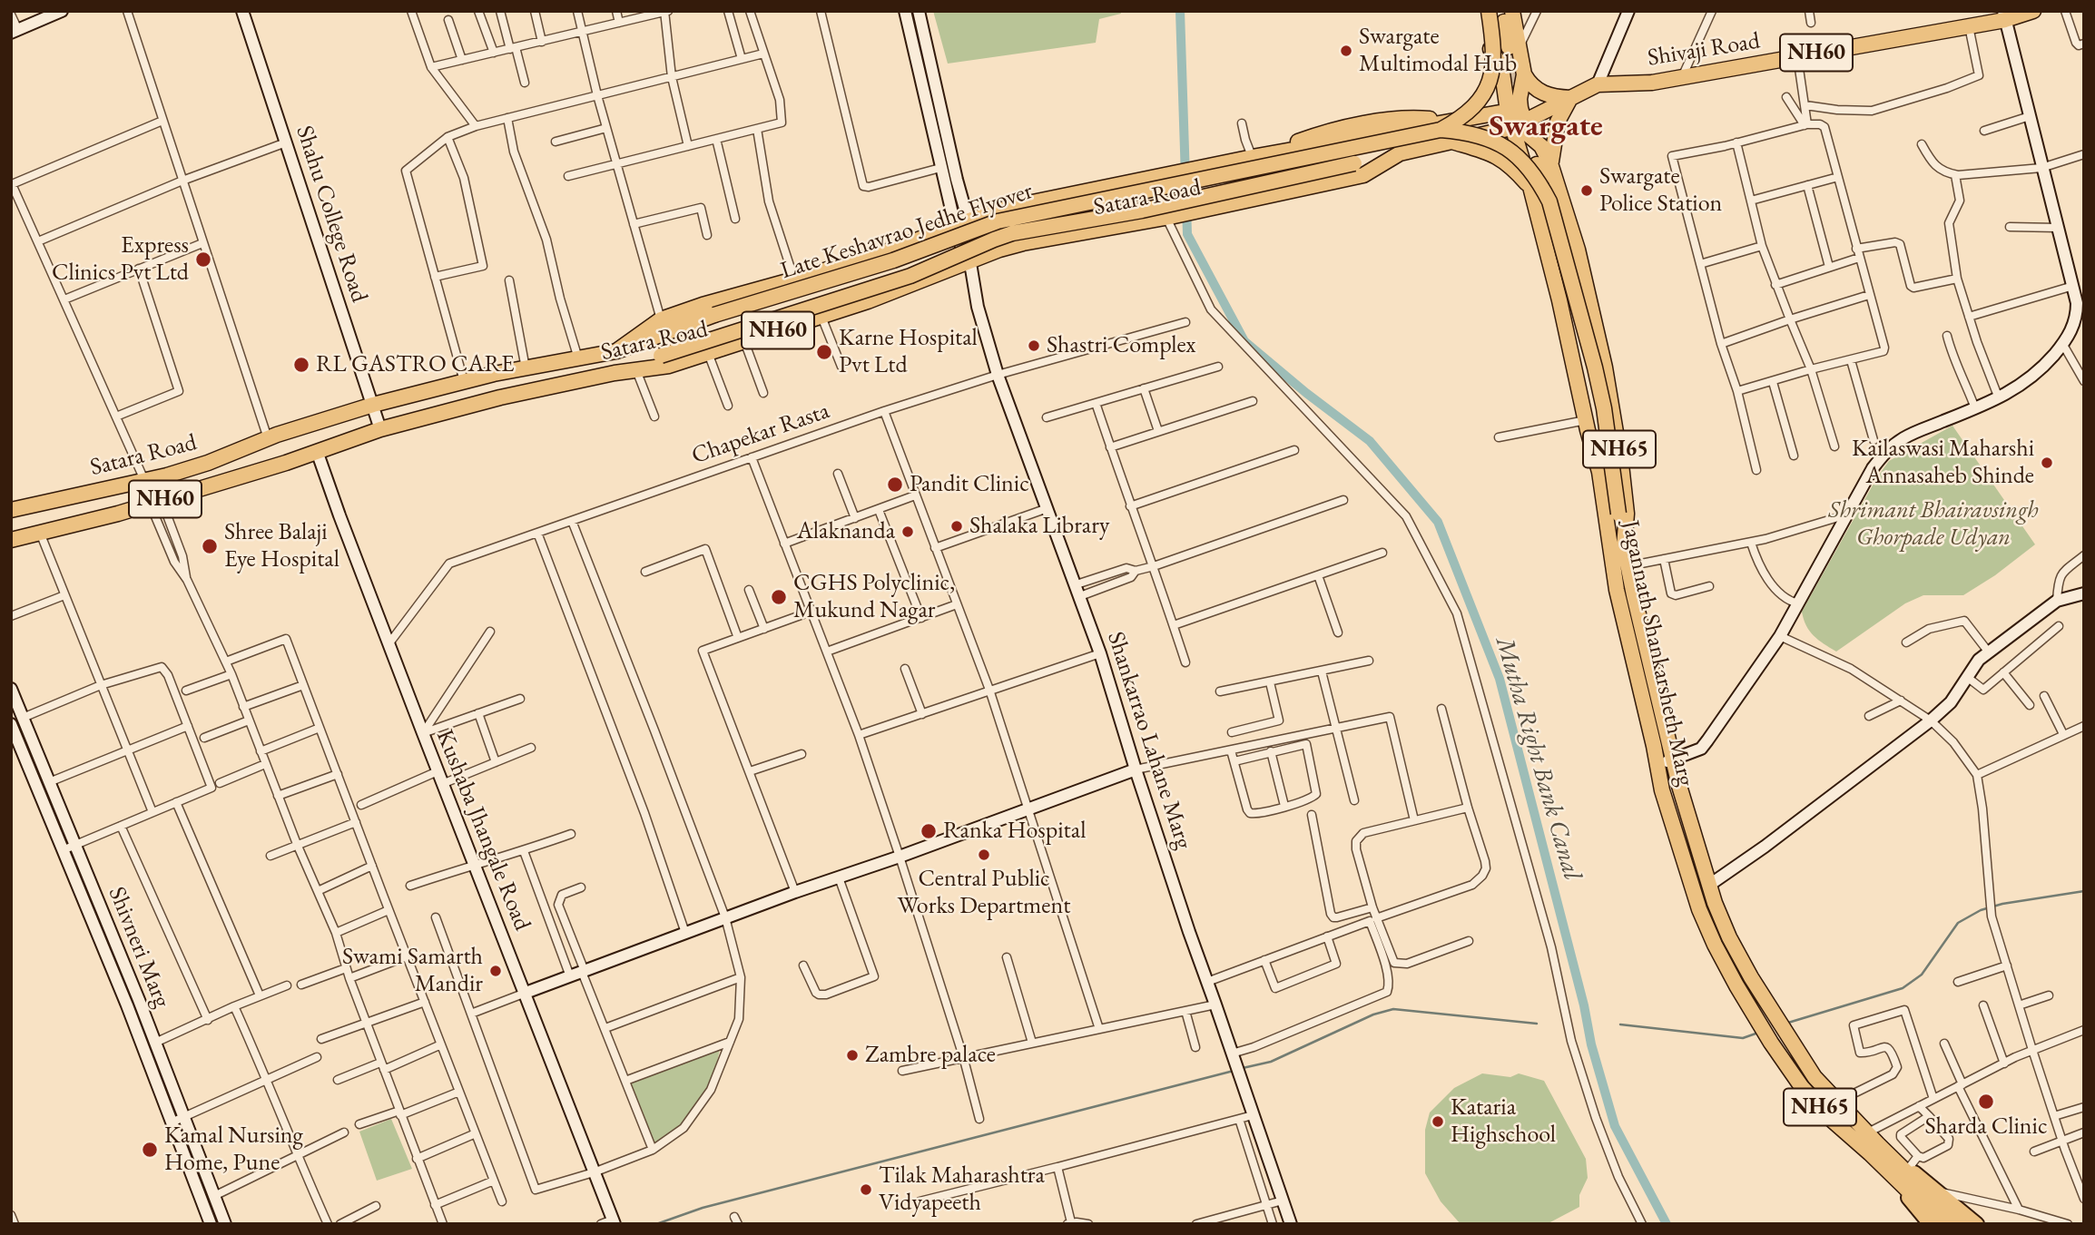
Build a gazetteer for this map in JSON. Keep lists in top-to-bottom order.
{
  "streets": {
    "highway": [
      "Shivaji Road",
      "NH60",
      "Satara Road",
      "Late Keshavrao Jedhe Flyover",
      "NH65",
      "Jagannath Shankarsheth Marg"
    ],
    "street": [
      "Shahu College Road",
      "Chapekar Rasta",
      "Shankarrao Lahane Marg",
      "Kushaba Jhangale Road",
      "Shivneri Marg"
    ]
  },
  "crossings": [
    ["Shivaji Road", "Satara Road"],
    ["Shivaji Road", "Jagannath Shankarsheth Marg"],
    ["Satara Road", "Shahu College Road"],
    ["Satara Road", "Late Keshavrao Jedhe Flyover"],
    ["Satara Road", "Jagannath Shankarsheth Marg"],
    ["Satara Road", "Shankarrao Lahane Marg"],
    ["Satara Road", "Kushaba Jhangale Road"],
    ["Late Keshavrao Jedhe Flyover", "Jagannath Shankarsheth Marg"],
    ["Chapekar Rasta", "Shankarrao Lahane Marg"],
    ["Chapekar Rasta", "Kushaba Jhangale Road"],
    ["NH65", "Jagannath Shankarsheth Marg"]
  ],
  "districts": ["Swargate"],
  "water": ["Mutha Right Bank Canal"],
  "parks": ["Shrimant Bhairavsingh Ghorpade Udyan"],
  "places": [
    "Swargate Multimodal Hub",
    "Swargate Police Station",
    "Express Clinics Pvt Ltd",
    "Shastri Complex",
    "Karne Hospital Pvt Ltd",
    "RL GASTRO CARE",
    "Kailaswasi Maharshi Annasaheb Shinde",
    "Pandit Clinic",
    "Shalaka Library",
    "Alaknanda",
    "Shree Balaji Eye Hospital",
    "CGHS Polyclinic, Mukund Nagar",
    "Ranka Hospital",
    "Central Public Works Department",
    "Swami Samarth Mandir",
    "Zambre palace",
    "Sharda Clinic",
    "Kataria Highschool",
    "Kamal Nursing Home, Pune",
    "Tilak Maharashtra Vidyapeeth"
  ]
}
